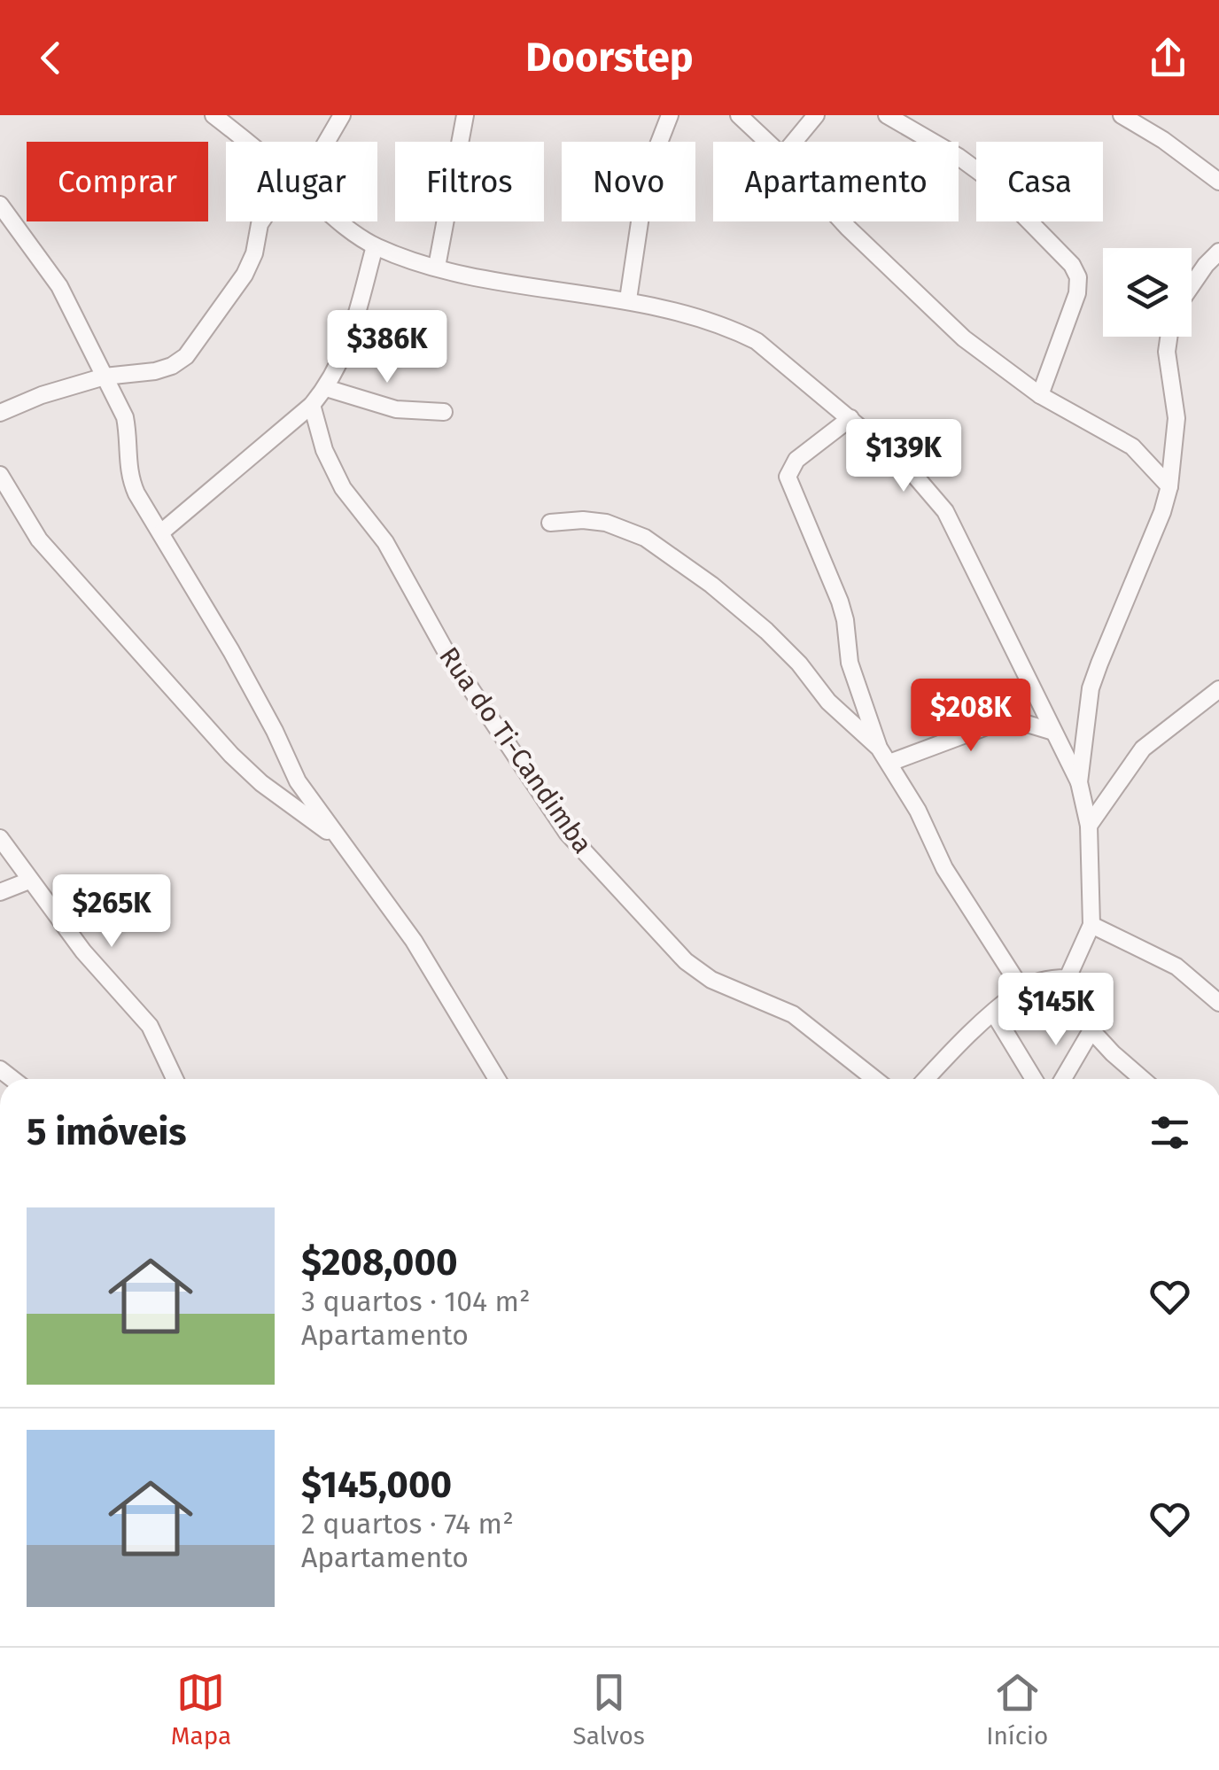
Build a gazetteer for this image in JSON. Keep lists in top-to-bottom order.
{
  "streets": {
    "street": ["Rua do Ti-Candimba"]
  },
  "page": {
    "header": "Doorstep",
    "chip": [
      "Comprar",
      "Alugar",
      "Filtros",
      "Novo",
      "Apartamento",
      "Casa"
    ],
    "price": [
      "$386K",
      "$139K",
      "$208K",
      "$265K",
      "$145K"
    ],
    "heading": "5 imóveis",
    "list": [
      {
        "name": "$208,000",
        "note": "3 quartos · 104 m² · Apartamento"
      },
      {
        "name": "$145,000",
        "note": "2 quartos · 74 m² · Apartamento"
      }
    ],
    "tabs": ["Mapa", "Salvos", "Início"]
  }
}
